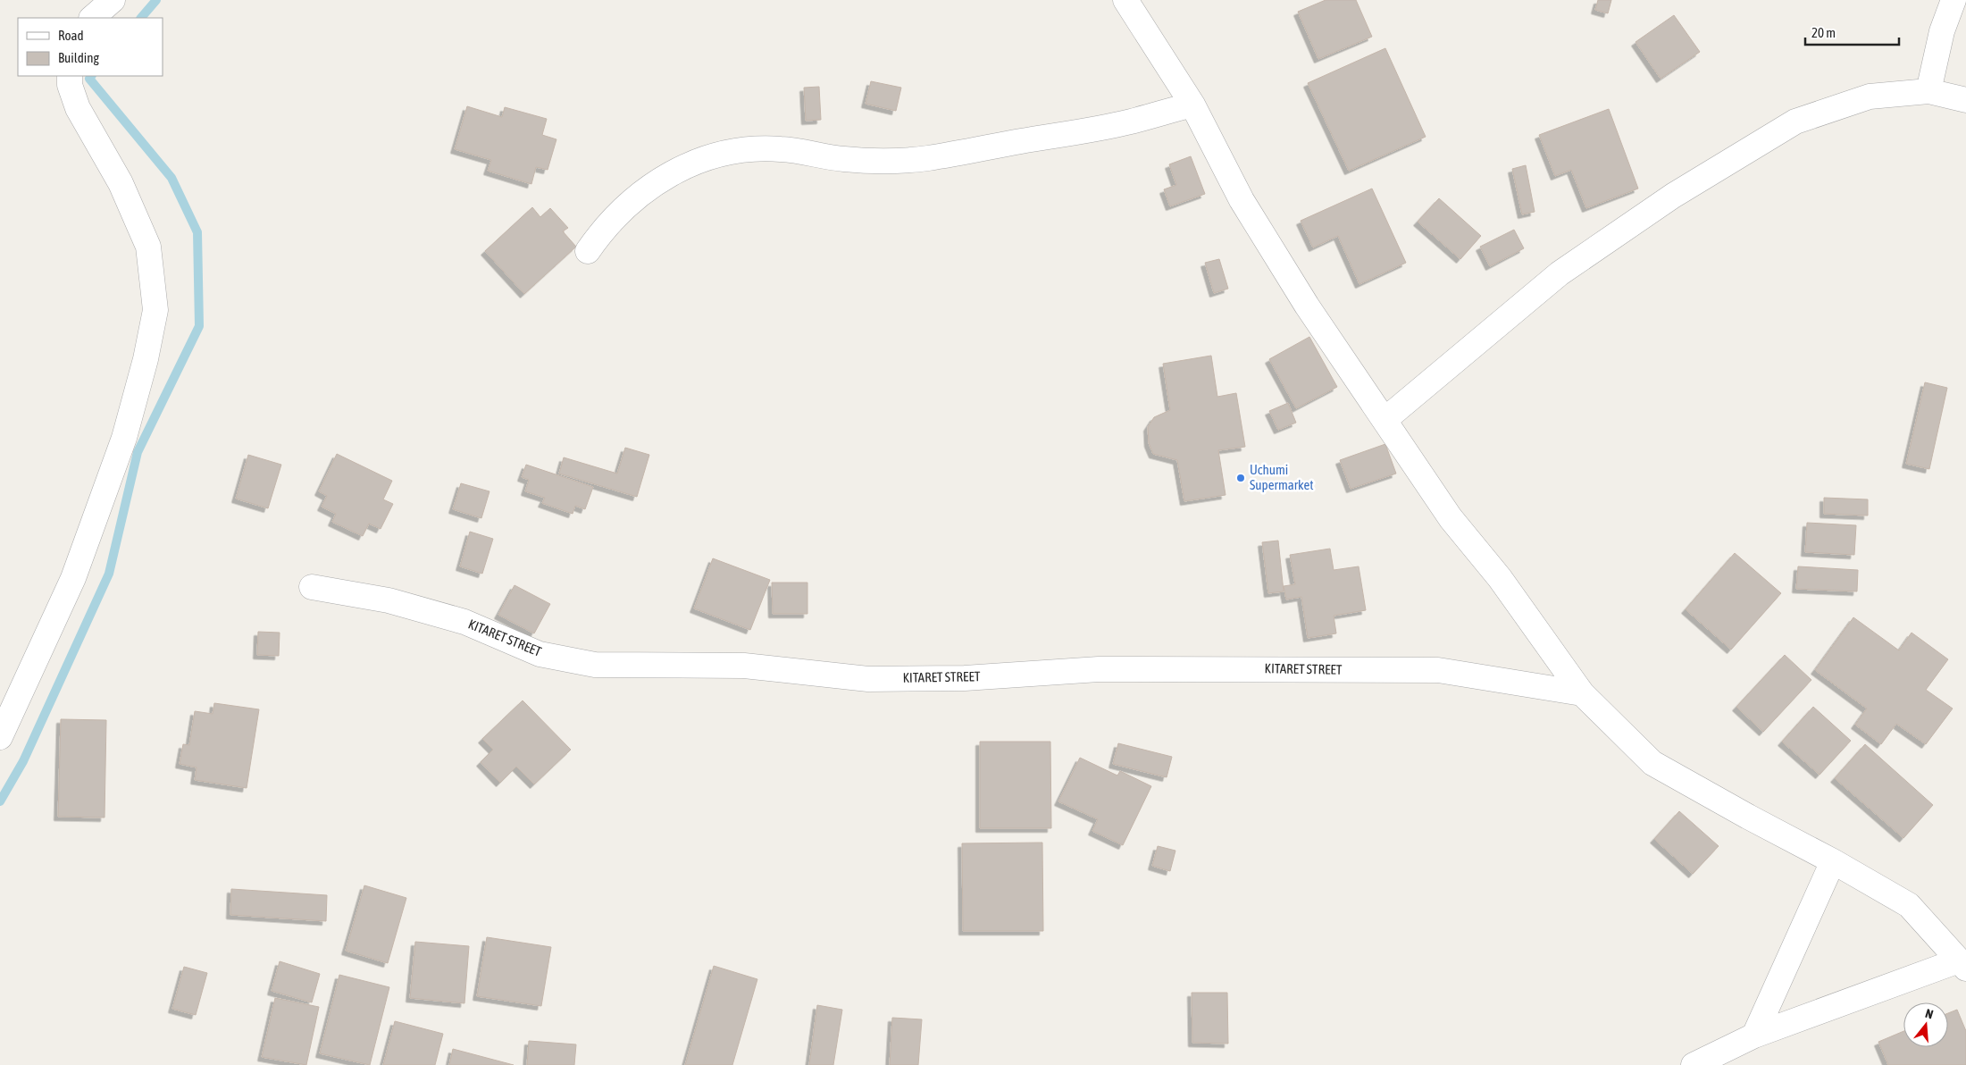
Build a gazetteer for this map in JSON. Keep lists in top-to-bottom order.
{
  "streets": {
    "street": ["KITARET STREET"]
  },
  "places": ["Uchumi Supermarket"],
  "legend": ["Road", "Building"],
  "scale_bar": "20 m",
  "north": "top"
}
